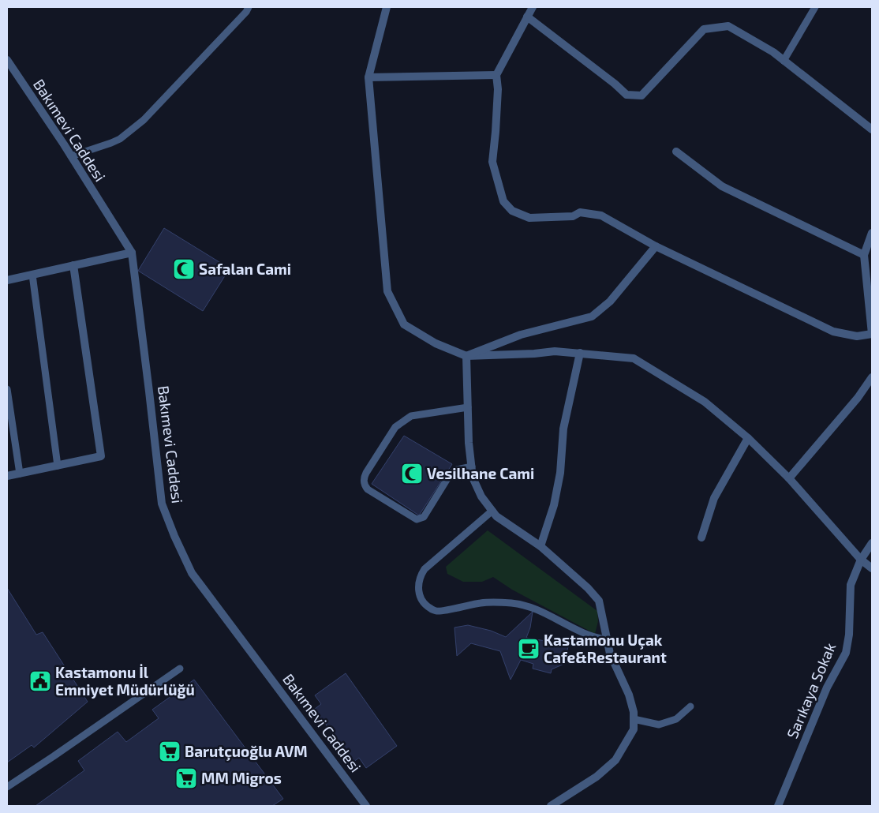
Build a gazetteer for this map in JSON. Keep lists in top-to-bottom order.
{
  "streets": {
    "street": ["Bakımevi Caddesi", "Sarıkaya Sokak"]
  },
  "places": {
    "mosque": ["Safalan Cami", "Vesilhane Cami"],
    "cafe": ["Kastamonu Uçak Cafe&Restaurant"],
    "public building": ["Kastamonu İl Emniyet Müdürlüğü"],
    "supermarket": ["Barutçuoğlu AVM", "MM Migros"]
  }
}
